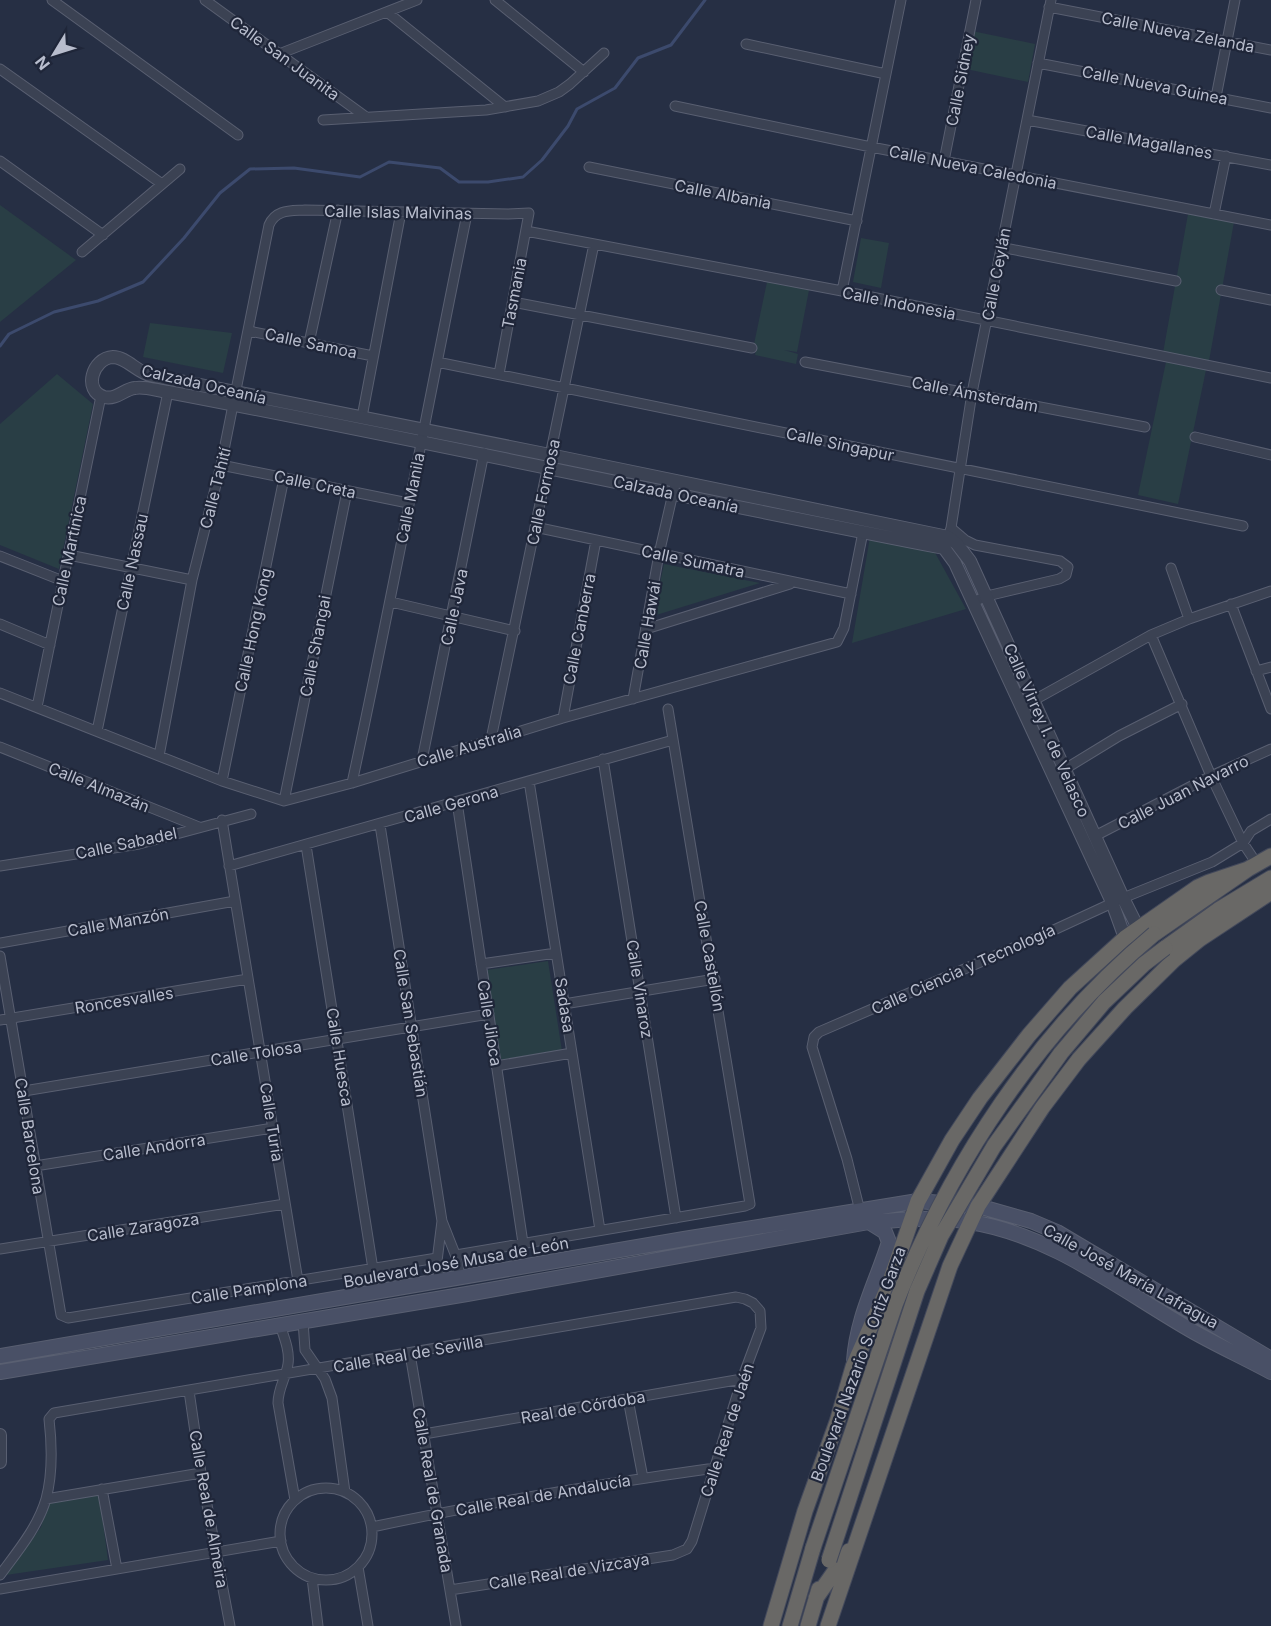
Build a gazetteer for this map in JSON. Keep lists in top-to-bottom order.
{
  "streets": {
    "highway": ["Boulevard Nazario S. Ortiz Garza"],
    "main road": ["Boulevard José Musa de León", "Calle José María Lafragua"],
    "street": [
      "Calle Nueva Zelanda",
      "Calle San Juanita",
      "Calle Sidney",
      "Calle Nueva Guinea",
      "Calle Magallanes",
      "Calle Nueva Caledonia",
      "Calle Albania",
      "Calle Islas Malvinas",
      "Calle Ceylán",
      "Tasmania",
      "Calle Indonesia",
      "Calle Samoa",
      "Calzada Oceanía",
      "Calle Ámsterdam",
      "Calle Singapur",
      "Calle Creta",
      "Calle Tahití",
      "Calle Formosa",
      "Calle Manila",
      "Calle Martinica",
      "Calle Sumatra",
      "Calle Nassau",
      "Calle Java",
      "Calle Hawái",
      "Calle Canberra",
      "Calle Hong Kong",
      "Calle Shangai",
      "Calle Virrey I. de Velasco",
      "Calle Australia",
      "Calle Almazán",
      "Calle Juan Navarro",
      "Calle Gerona",
      "Calle Sabadel",
      "Calle Manzón",
      "Calle Castellón",
      "Calle Ciencia y Tecnología",
      "Calle Vinaroz",
      "Roncesvalles",
      "Sadasa",
      "Calle San Sebastián",
      "Calle Jiloca",
      "Calle Tolosa",
      "Calle Huesca",
      "Calle Turia",
      "Calle Barcelona",
      "Calle Andorra",
      "Calle Zaragoza",
      "Calle Pamplona",
      "Calle Real de Sevilla",
      "Real de Córdoba",
      "Calle Real de Jaén",
      "Calle Real de Granada",
      "Calle Real de Andalucía",
      "Calle Real de Almeira",
      "Calle Real de Vizcaya"
    ]
  },
  "crossings": [
    ["Calle Nueva Zelanda", "Calle Ceylán"],
    ["Calle Sidney", "Calle Nueva Caledonia"],
    ["Calle Nueva Guinea", "Calle Ceylán"],
    ["Calle Magallanes", "Calle Ceylán"],
    ["Calle Nueva Caledonia", "Calle Ceylán"],
    ["Calle Islas Malvinas", "Tasmania"],
    ["Calle Islas Malvinas", "Calle Tahití"],
    ["Calle Islas Malvinas", "Calle Manila"],
    ["Calle Ceylán", "Calle Indonesia"],
    ["Calle Ceylán", "Calzada Oceanía"],
    ["Calle Ceylán", "Calle Ámsterdam"],
    ["Calle Ceylán", "Calle Singapur"],
    ["Calle Ceylán", "Calle Virrey I. de Velasco"],
    ["Tasmania", "Calle Indonesia"],
    ["Tasmania", "Calle Singapur"],
    ["Calle Indonesia", "Calle Formosa"],
    ["Calle Samoa", "Calle Tahití"],
    ["Calzada Oceanía", "Calle Tahití"],
    ["Calzada Oceanía", "Calle Formosa"],
    ["Calzada Oceanía", "Calle Manila"],
    ["Calzada Oceanía", "Calle Martinica"],
    ["Calzada Oceanía", "Calle Nassau"],
    ["Calzada Oceanía", "Calle Java"],
    ["Calzada Oceanía", "Calle Hawái"],
    ["Calzada Oceanía", "Calle Virrey I. de Velasco"],
    ["Calzada Oceanía", "Calle Australia"],
    ["Calle Singapur", "Calle Formosa"],
    ["Calle Singapur", "Calle Manila"],
    ["Calle Creta", "Calle Tahití"],
    ["Calle Creta", "Calle Manila"],
    ["Calle Creta", "Calle Hong Kong"],
    ["Calle Creta", "Calle Shangai"],
    ["Calle Formosa", "Calle Sumatra"],
    ["Calle Formosa", "Calle Australia"],
    ["Calle Manila", "Calle Australia"],
    ["Calle Sumatra", "Calle Hawái"],
    ["Calle Sumatra", "Calle Canberra"],
    ["Calle Sumatra", "Calle Australia"],
    ["Calle Java", "Calle Australia"],
    ["Calle Hawái", "Calle Australia"],
    ["Calle Canberra", "Calle Australia"],
    ["Calle Shangai", "Calle Australia"],
    ["Calle Virrey I. de Velasco", "Calle Juan Navarro"],
    ["Calle Virrey I. de Velasco", "Calle Ciencia y Tecnología"],
    ["Calle Almazán", "Calle Sabadel"],
    ["Calle Gerona", "Calle Castellón"],
    ["Calle Gerona", "Calle Vinaroz"],
    ["Calle Gerona", "Sadasa"],
    ["Calle Gerona", "Calle San Sebastián"],
    ["Calle Gerona", "Calle Jiloca"],
    ["Calle Gerona", "Calle Huesca"],
    ["Calle Gerona", "Calle Turia"],
    ["Calle Sabadel", "Calle Turia"],
    ["Calle Manzón", "Calle Turia"],
    ["Calle Castellón", "Calle Vinaroz"],
    ["Calle Ciencia y Tecnología", "Boulevard José Musa de León"],
    ["Roncesvalles", "Calle Turia"],
    ["Roncesvalles", "Calle Barcelona"],
    ["Calle San Sebastián", "Calle Tolosa"],
    ["Calle San Sebastián", "Boulevard José Musa de León"],
    ["Calle San Sebastián", "Calle Pamplona"],
    ["Calle Jiloca", "Calle Tolosa"],
    ["Calle Tolosa", "Calle Huesca"],
    ["Calle Tolosa", "Calle Turia"],
    ["Calle Tolosa", "Calle Barcelona"],
    ["Calle Huesca", "Calle Pamplona"],
    ["Calle Turia", "Calle Andorra"],
    ["Calle Turia", "Calle Zaragoza"],
    ["Calle Turia", "Calle Pamplona"],
    ["Calle Barcelona", "Calle Andorra"],
    ["Calle Barcelona", "Calle Zaragoza"],
    ["Calle Barcelona", "Calle Pamplona"],
    ["Boulevard José Musa de León", "Calle José María Lafragua"],
    ["Calle Real de Sevilla", "Calle Real de Jaén"],
    ["Calle Real de Sevilla", "Calle Real de Granada"],
    ["Calle Real de Sevilla", "Calle Real de Almeira"],
    ["Real de Córdoba", "Calle Real de Jaén"],
    ["Real de Córdoba", "Calle Real de Granada"],
    ["Calle Real de Jaén", "Calle Real de Andalucía"],
    ["Calle Real de Jaén", "Calle Real de Vizcaya"],
    ["Calle Real de Granada", "Calle Real de Andalucía"],
    ["Calle Real de Granada", "Calle Real de Vizcaya"]
  ],
  "north": "bottom left"
}
